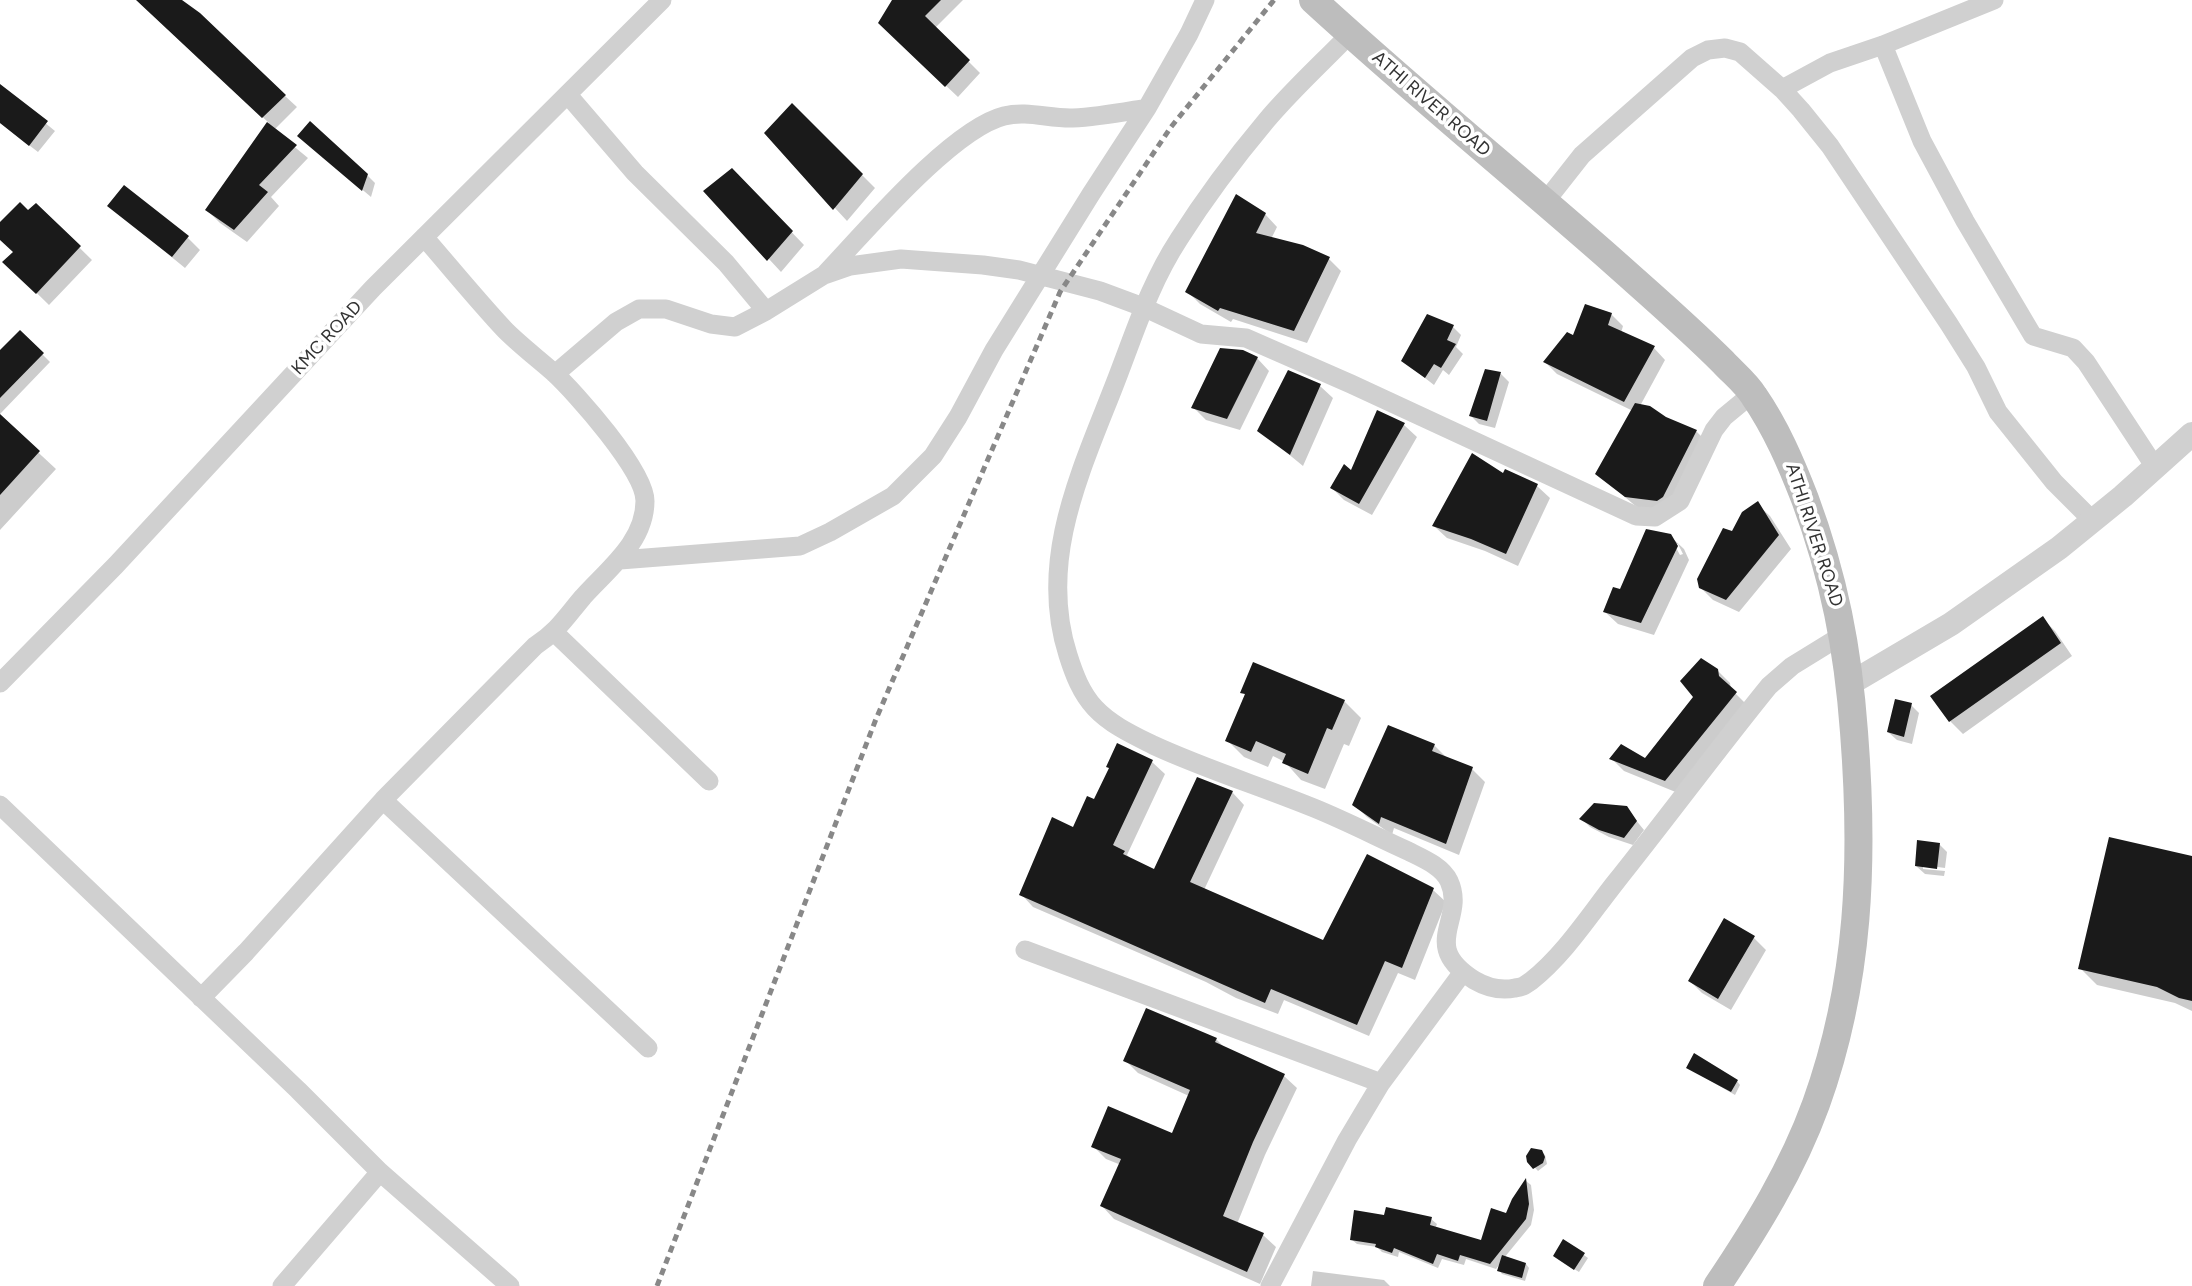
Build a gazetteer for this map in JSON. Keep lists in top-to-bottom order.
{
  "streets": {
    "main road": ["ATHI RIVER ROAD"],
    "street": ["KMC ROAD"]
  }
}
